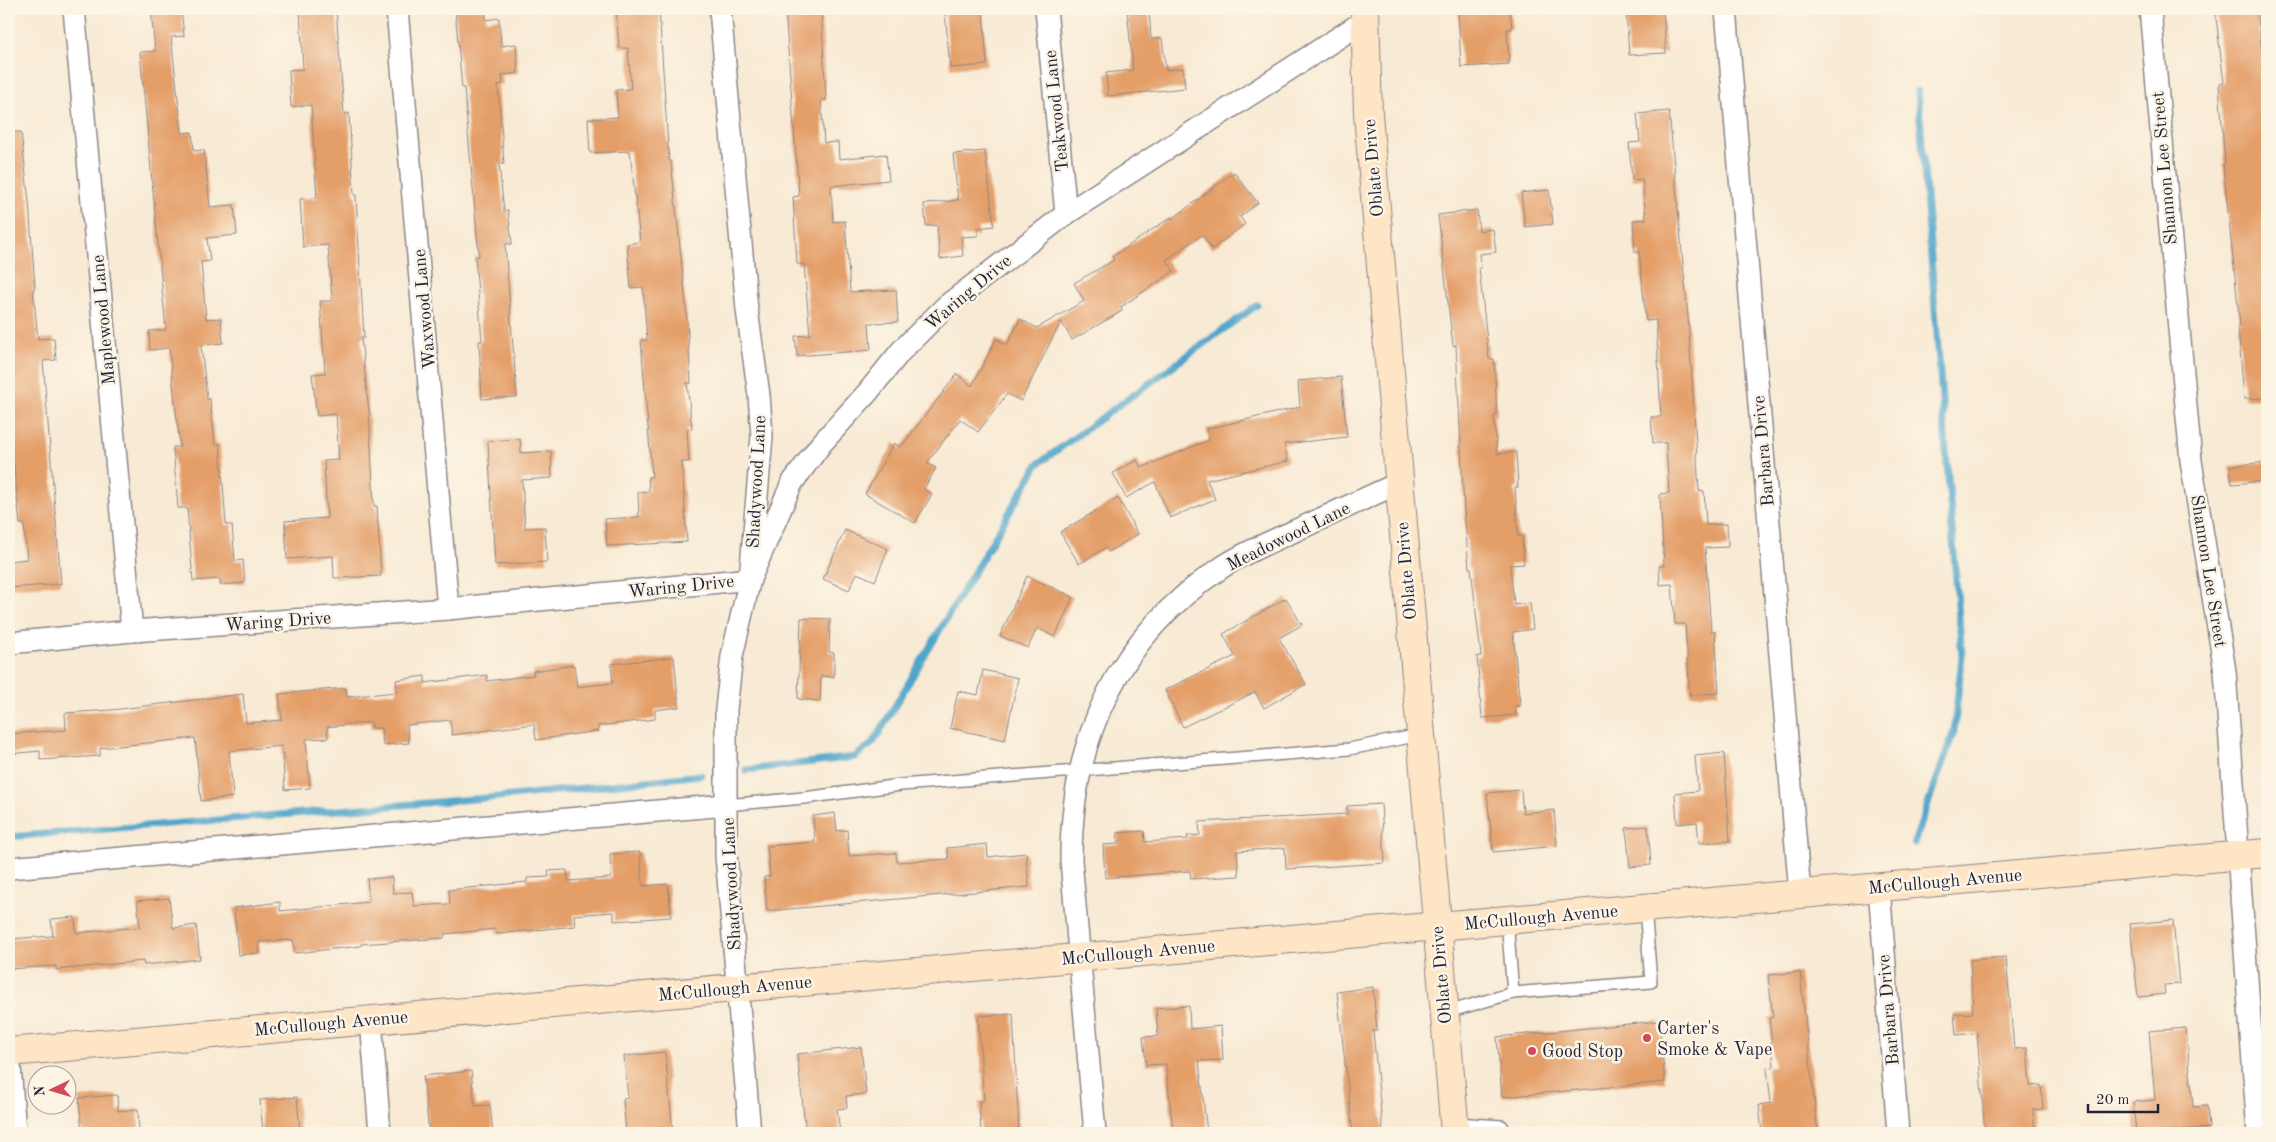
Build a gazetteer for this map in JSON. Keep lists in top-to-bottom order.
{
  "streets": {
    "main road": ["Oblate Drive", "McCullough Avenue"],
    "street": [
      "Teakwood Lane",
      "Shannon Lee Street",
      "Waring Drive",
      "Waxwood Lane",
      "Maplewood Lane",
      "Barbara Drive",
      "Shadywood Lane",
      "Meadowood Lane"
    ]
  },
  "crossings": [
    ["Teakwood Lane", "Waring Drive"],
    ["Oblate Drive", "Waring Drive"],
    ["Oblate Drive", "Meadowood Lane"],
    ["Oblate Drive", "McCullough Avenue"],
    ["Shannon Lee Street", "McCullough Avenue"],
    ["Waring Drive", "Waxwood Lane"],
    ["Waring Drive", "Maplewood Lane"],
    ["Waring Drive", "Shadywood Lane"],
    ["Barbara Drive", "McCullough Avenue"],
    ["Shadywood Lane", "McCullough Avenue"],
    ["Meadowood Lane", "McCullough Avenue"]
  ],
  "places": ["Carter's Smoke & Vape", "Good Stop"],
  "scale_bar": "20 m",
  "north": "left"
}
